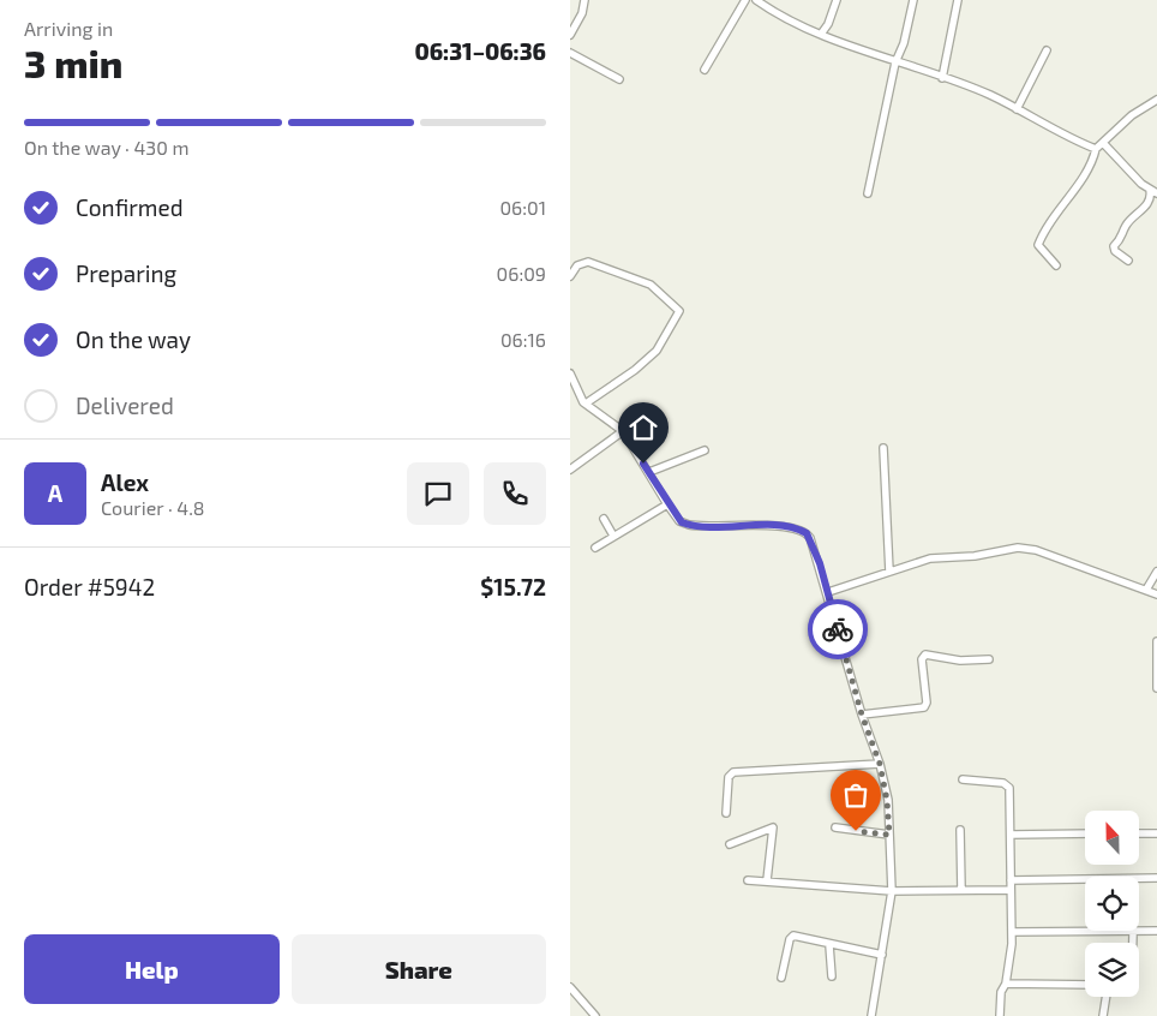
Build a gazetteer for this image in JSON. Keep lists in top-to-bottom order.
{
  "north": "top",
  "page": {
    "heading": ["3 min", "Arriving in", "06:31–06:36"],
    "panel": [
      "Alex",
      "Courier · 4.8",
      "Order #5942",
      "$15.72"
    ],
    "bar": "On the way · 430 m",
    "list": [
      ["Confirmed", "06:01"],
      ["Preparing", "06:09"],
      ["On the way", "06:16"],
      "Delivered"
    ],
    "round": "A",
    "buttons": ["Help", "Share"]
  }
}
